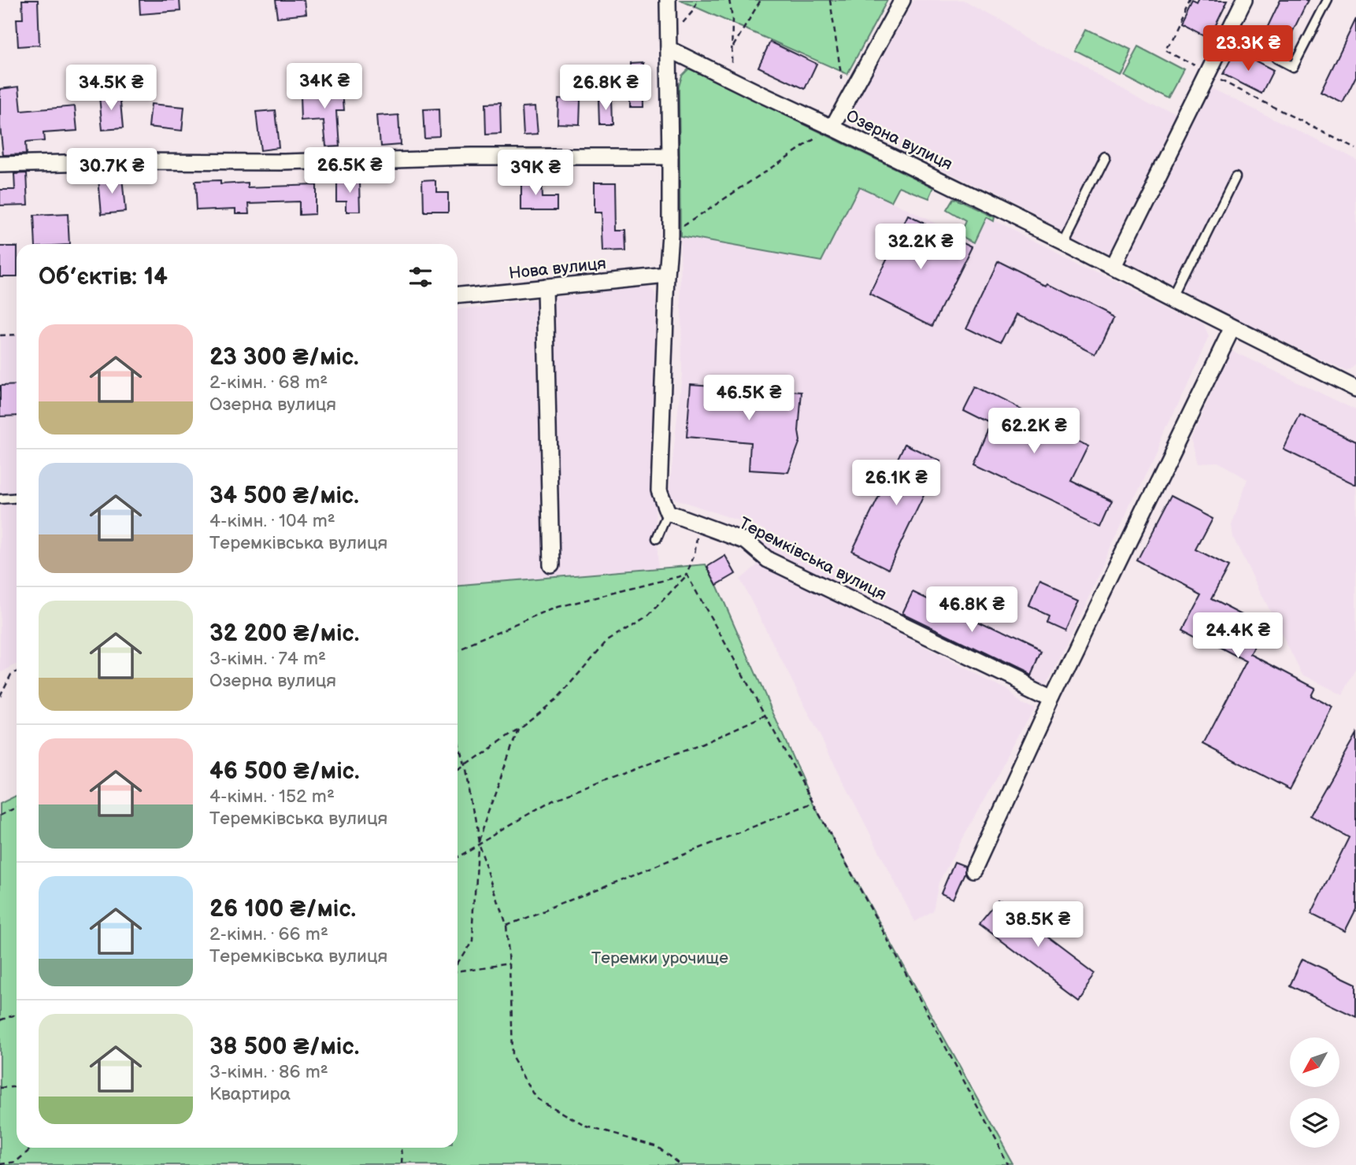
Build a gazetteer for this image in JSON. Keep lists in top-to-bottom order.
{
  "streets": {
    "street": ["Озерна вулиця", "Нова вулиця", "Теремківська вулиця"]
  },
  "parks": ["Теремки урочище"],
  "north": "bottom left",
  "page": {
    "price": [
      "23.3K ₴",
      "34K ₴",
      "34.5K ₴",
      "26.8K ₴",
      "26.5K ₴",
      "30.7K ₴",
      "39K ₴",
      "32.2K ₴",
      "46.5K ₴",
      "62.2K ₴",
      "26.1K ₴",
      "46.8K ₴",
      "24.4K ₴",
      "38.5K ₴"
    ],
    "heading": "Об’єктів: 14",
    "list": [
      {
        "name": "23 300 ₴/міс.",
        "note": "2-кімн. · 68 m² · Озерна вулиця"
      },
      {
        "name": "34 500 ₴/міс.",
        "note": "4-кімн. · 104 m² · Теремківська вулиця"
      },
      {
        "name": "32 200 ₴/міс.",
        "note": "3-кімн. · 74 m² · Озерна вулиця"
      },
      {
        "name": "46 500 ₴/міс.",
        "note": "4-кімн. · 152 m² · Теремківська вулиця"
      },
      {
        "name": "26 100 ₴/міс.",
        "note": "2-кімн. · 66 m² · Теремківська вулиця"
      },
      {
        "name": "38 500 ₴/міс.",
        "note": "3-кімн. · 86 m² · Квартира"
      }
    ]
  }
}
